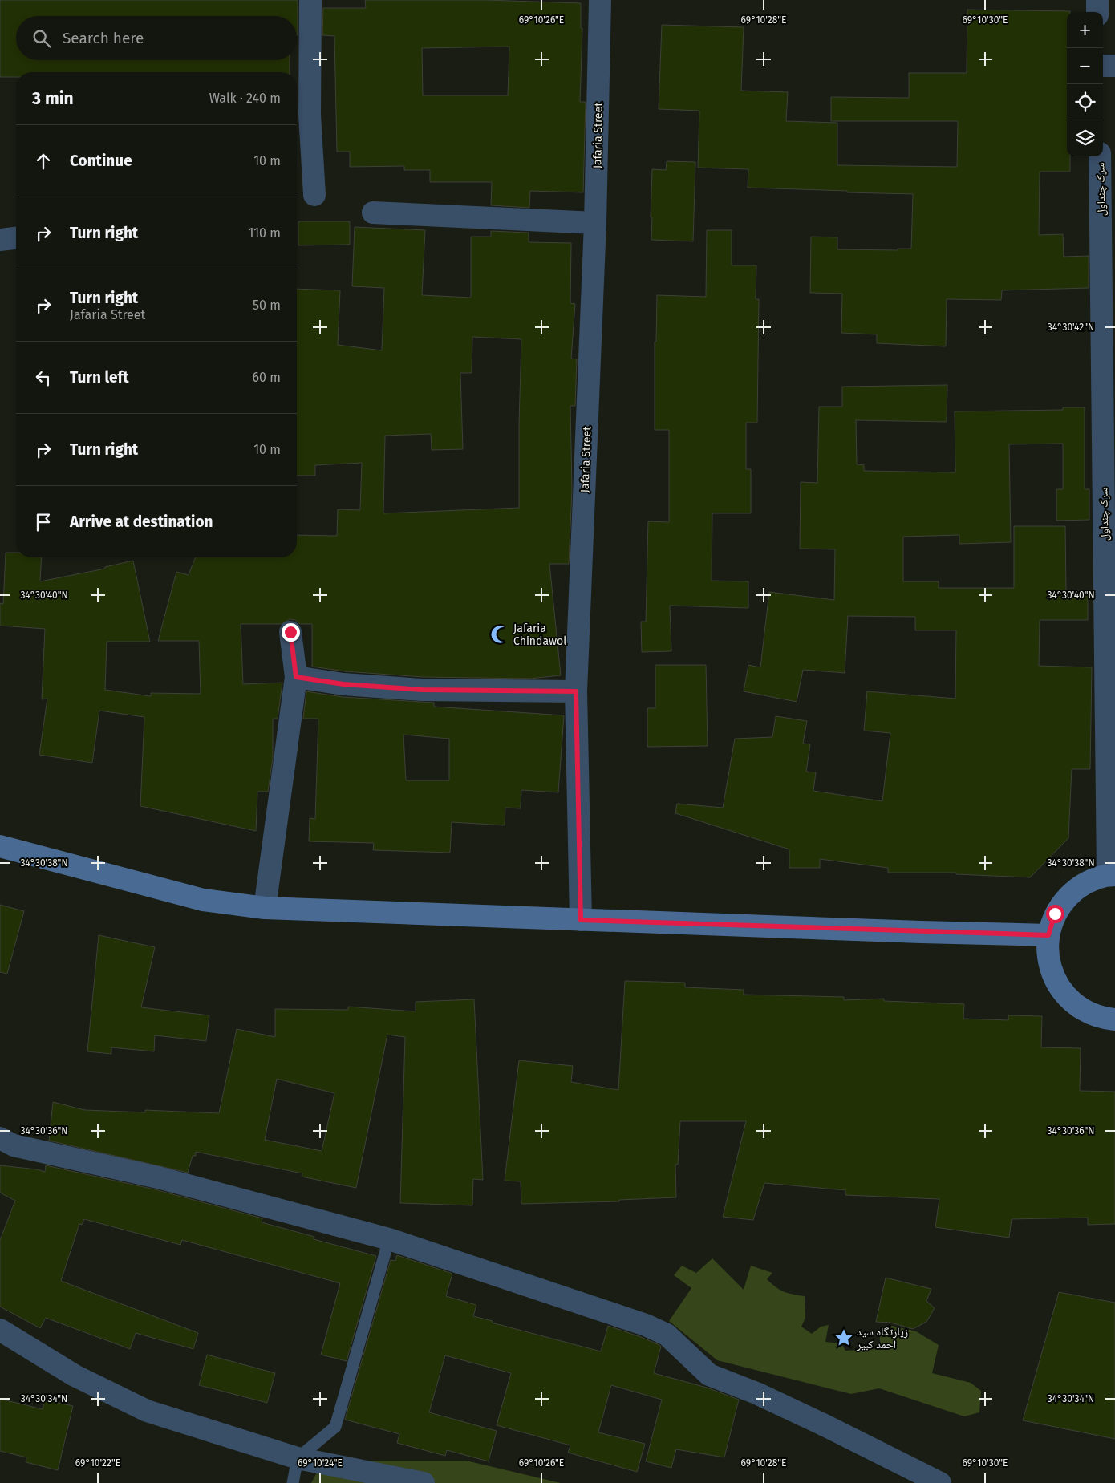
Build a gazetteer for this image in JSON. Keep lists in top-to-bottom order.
{
  "streets": {
    "street": ["Jafaria Street", "سرک چنداول"]
  },
  "places": {
    "mosque": ["Jafaria Chindawol"],
    "place": ["زیارتگاه سید احمد کبیر"]
  },
  "page": {
    "map_buttons": ["+", "−"],
    "search": "Search here",
    "heading": ["3 min", "Walk · 240 m"],
    "list": [
      ["Continue", "10 m"],
      ["Turn right", "110 m"],
      ["Turn right", "Jafaria Street", "50 m"],
      ["Turn left", "60 m"],
      ["Turn right", "10 m"],
      "Arrive at destination"
    ]
  },
  "coordinates": [
    "69°10'26\"E",
    "69°10'28\"E",
    "69°10'30\"E",
    "34°30'42\"N",
    "34°30'40\"N",
    "34°30'38\"N",
    "34°30'36\"N",
    "34°30'34\"N",
    "69°10'22\"E",
    "69°10'24\"E"
  ]
}
